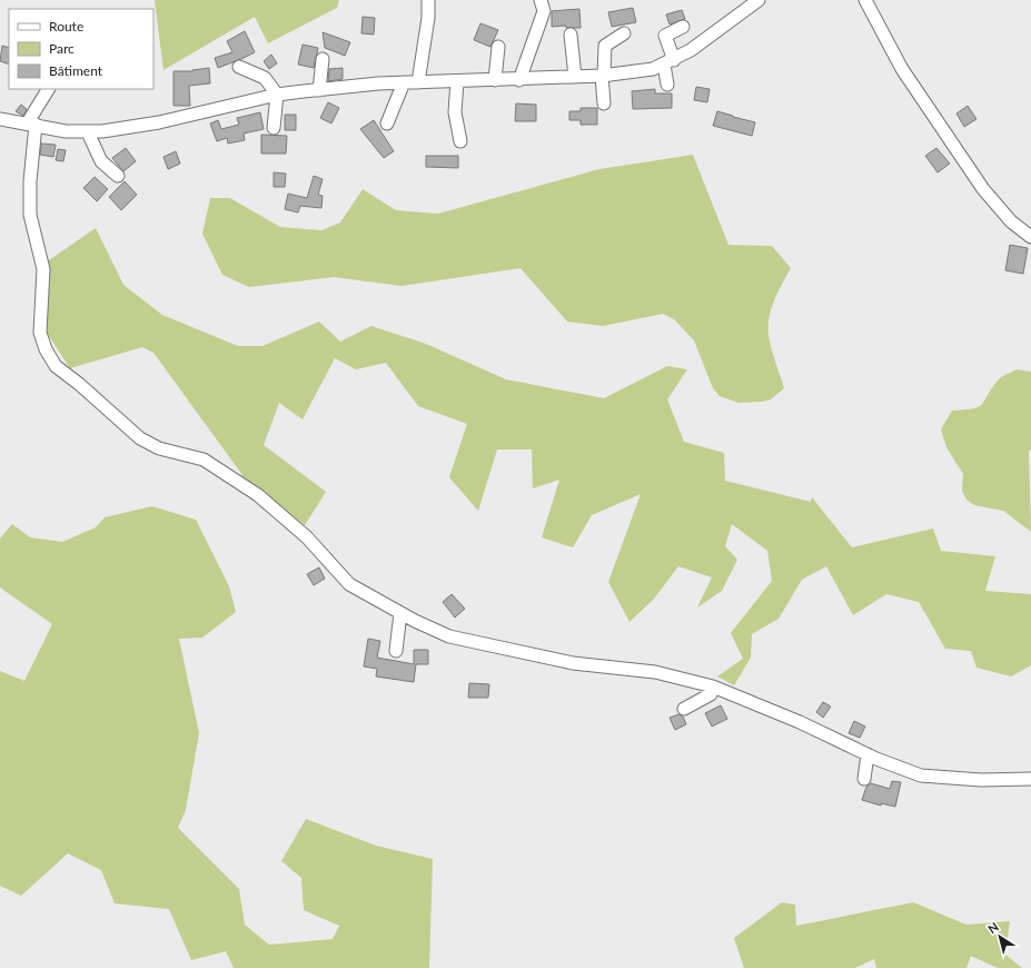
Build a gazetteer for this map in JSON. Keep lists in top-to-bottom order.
{
  "legend": ["Route", "Parc", "Bâtiment"],
  "north": "top left"
}
